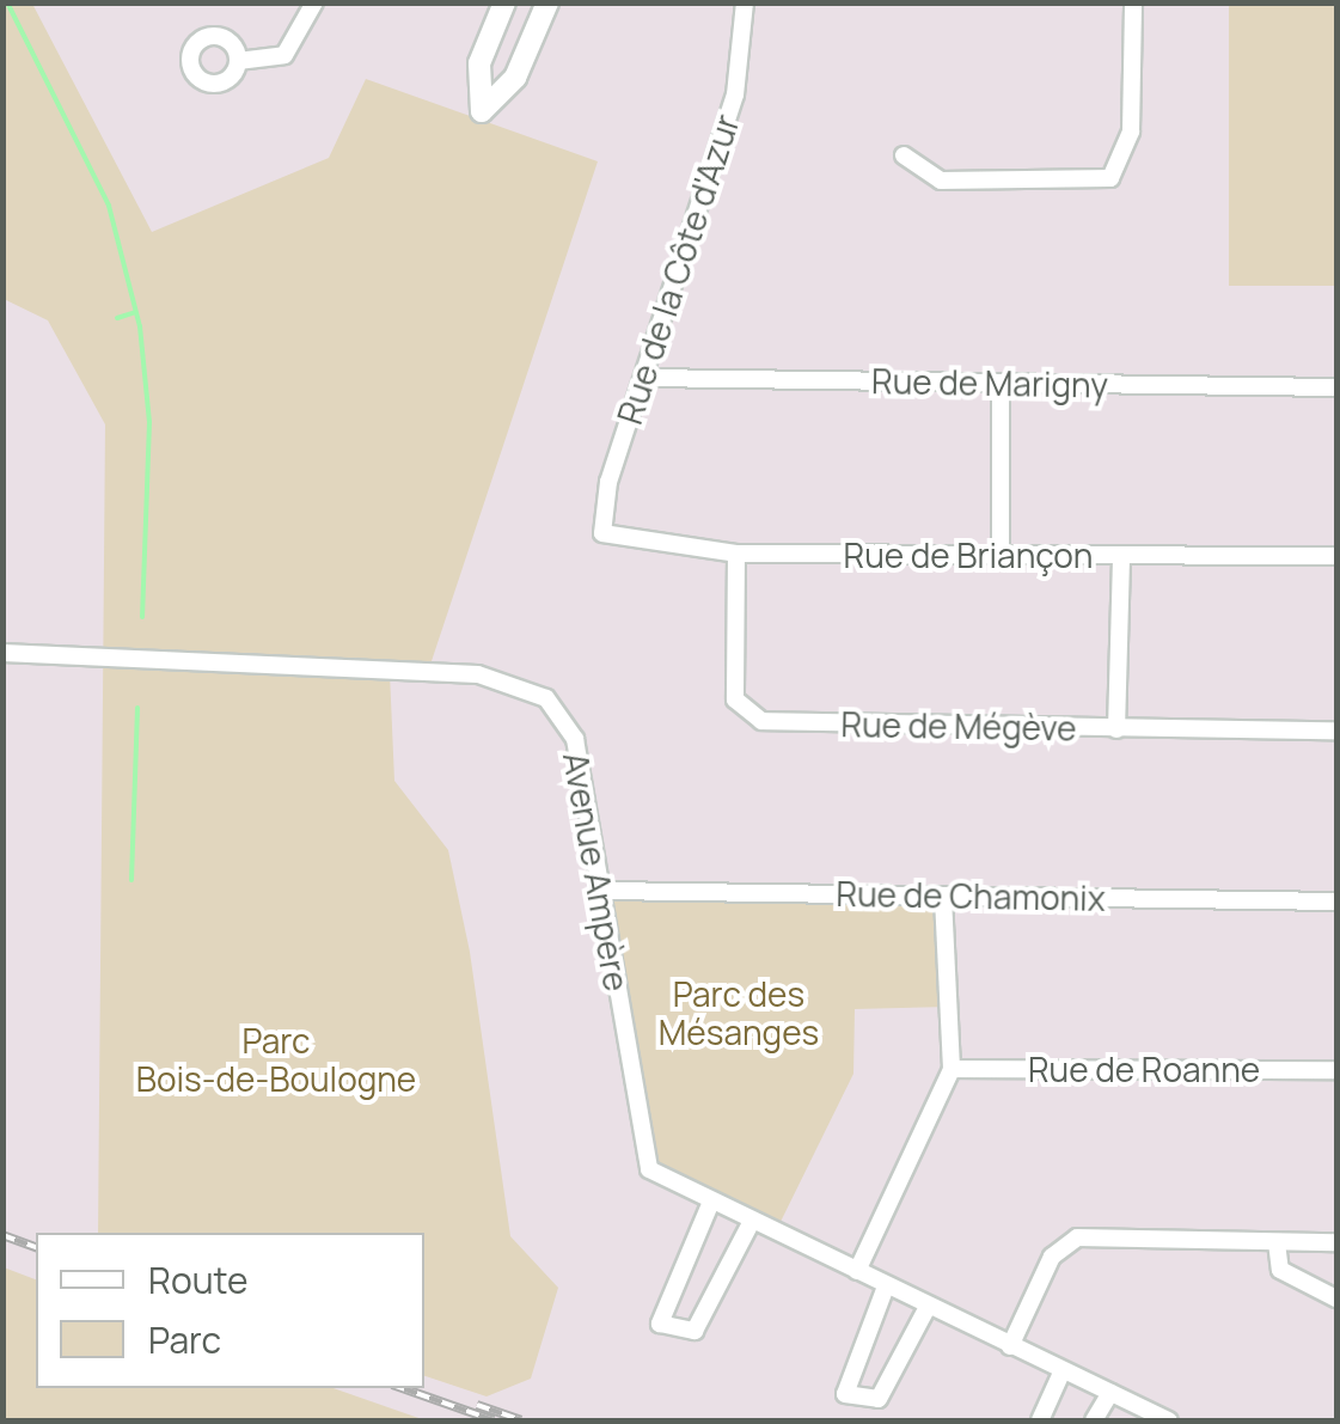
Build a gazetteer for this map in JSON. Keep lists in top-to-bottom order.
{
  "streets": {
    "street": [
      "Rue de la Côte d'Azur",
      "Rue de Marigny",
      "Rue de Briançon",
      "Rue de Mégève",
      "Avenue Ampère",
      "Rue de Chamonix",
      "Rue de Roanne"
    ]
  },
  "crossings": [
    ["Rue de la Côte d'Azur", "Rue de Marigny"],
    ["Rue de la Côte d'Azur", "Rue de Briançon"],
    ["Rue de Briançon", "Rue de Mégève"],
    ["Avenue Ampère", "Rue de Chamonix"]
  ],
  "parks": ["Parc des Mésanges", "Parc Bois-de-Boulogne"],
  "legend": ["Route", "Parc"]
}
